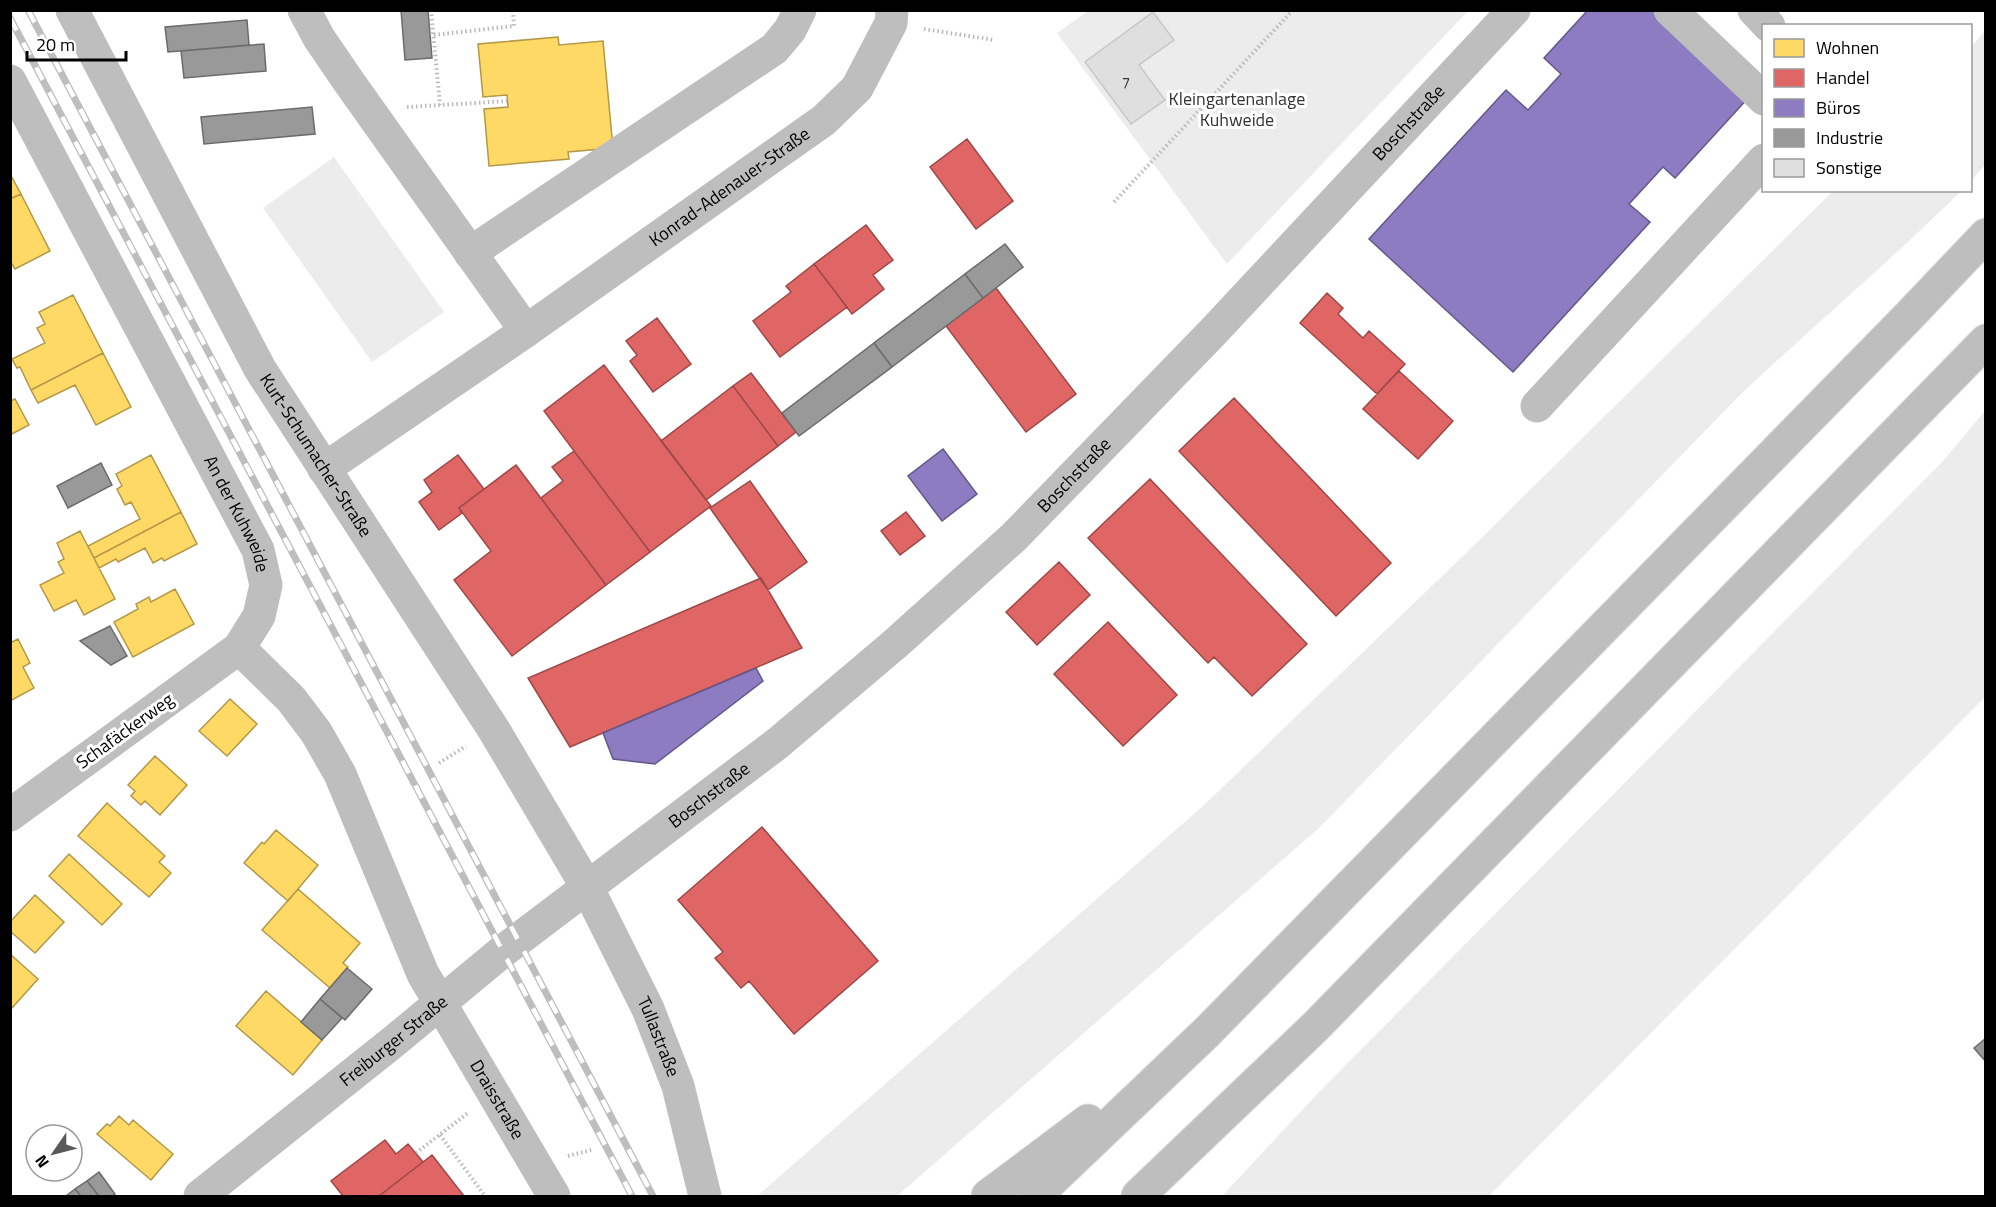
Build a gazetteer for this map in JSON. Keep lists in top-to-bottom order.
{
  "streets": {
    "main road": [
      "Boschstraße",
      "Konrad-Adenauer-Straße",
      "Kurt-Schumacher-Straße",
      "An der Kuhweide",
      "Schafäckerweg",
      "Tullastraße",
      "Freiburger Straße",
      "Draisstraße"
    ]
  },
  "crossings": [
    ["Boschstraße", "Kurt-Schumacher-Straße"],
    ["Boschstraße", "Tullastraße"],
    ["Boschstraße", "Freiburger Straße"],
    ["Konrad-Adenauer-Straße", "Kurt-Schumacher-Straße"],
    ["Kurt-Schumacher-Straße", "Tullastraße"],
    ["Kurt-Schumacher-Straße", "Freiburger Straße"],
    ["An der Kuhweide", "Schafäckerweg"],
    ["Tullastraße", "Freiburger Straße"],
    ["Freiburger Straße", "Draisstraße"]
  ],
  "parks": ["Kleingartenanlage Kuhweide"],
  "house_numbers": ["7"],
  "legend": [
    "Wohnen",
    "Handel",
    "Büros",
    "Industrie",
    "Sonstige"
  ],
  "scale_bar": "20 m",
  "north": "bottom left"
}
